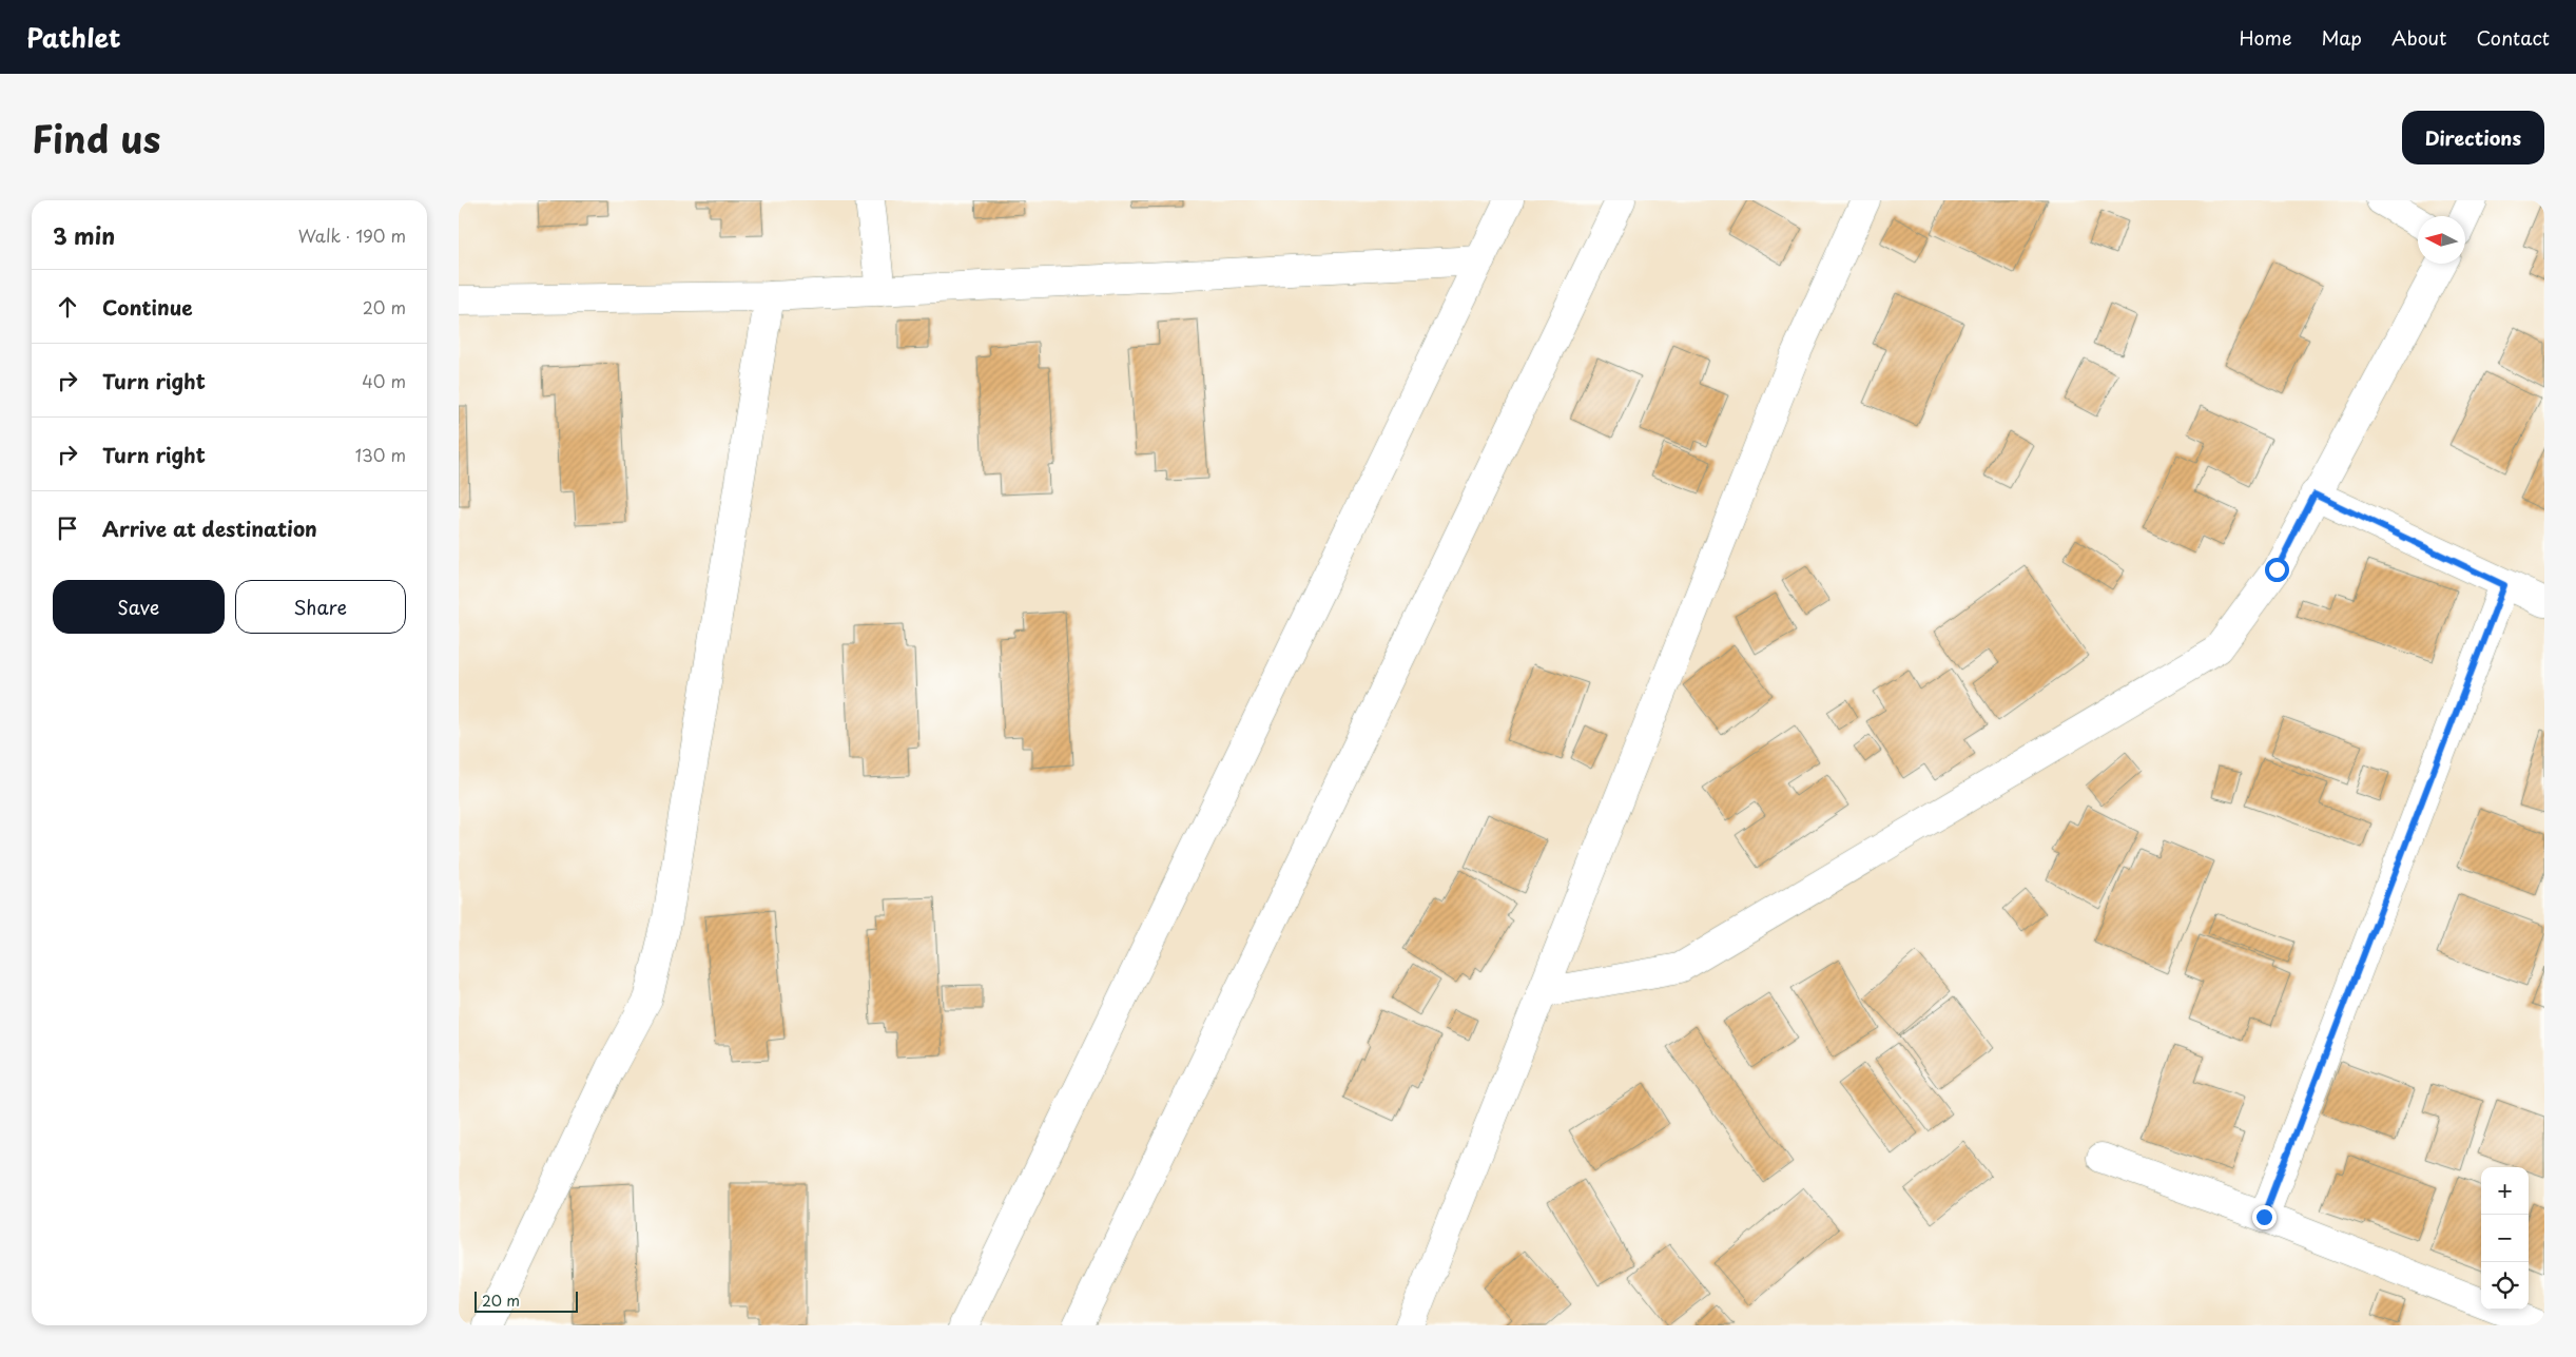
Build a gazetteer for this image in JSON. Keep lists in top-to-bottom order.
{
  "scale_bar": "20 m",
  "north": "left",
  "page": {
    "header": "Pathlet",
    "nav": [
      "Home",
      "Map",
      "About",
      "Contact"
    ],
    "title": "Find us",
    "buttons": [
      "Directions",
      ["Save", "Share"]
    ],
    "heading": ["3 min", "Walk · 190 m"],
    "list": [
      ["Continue", "20 m"],
      ["Turn right", "40 m"],
      ["Turn right", "130 m"],
      "Arrive at destination"
    ],
    "map_buttons": ["+", "−"],
    "scale": "20 m"
  }
}
